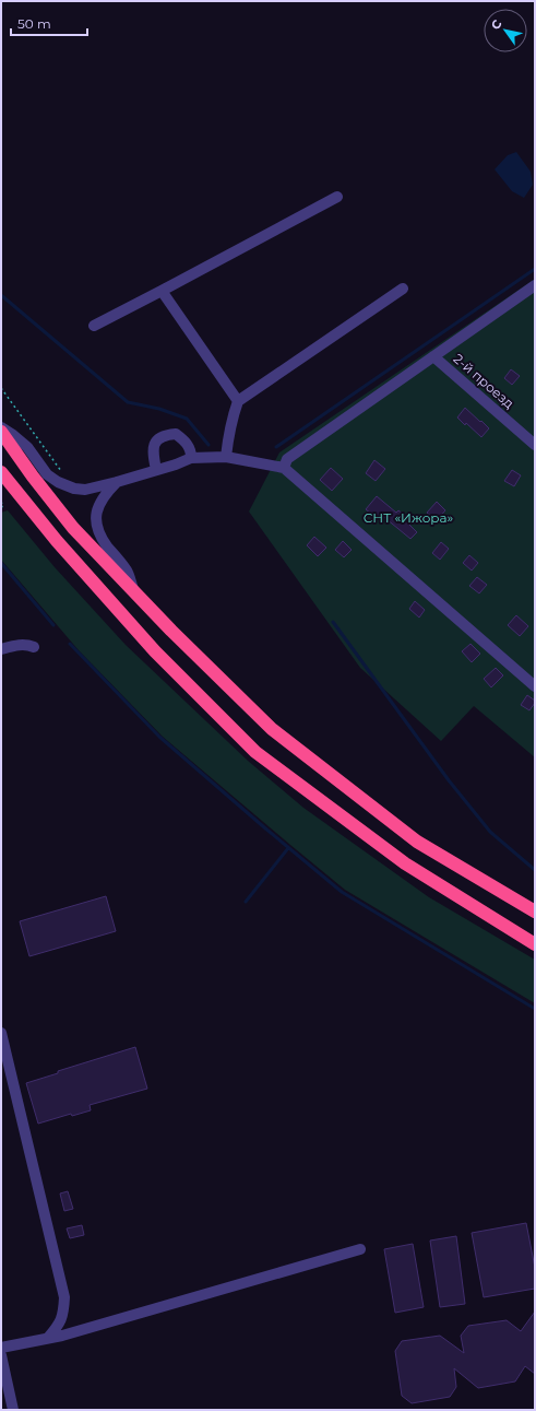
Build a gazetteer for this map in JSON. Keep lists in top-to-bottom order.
{
  "streets": {
    "street": ["2-й проезд"]
  },
  "parks": ["СНТ «Ижора»"],
  "scale_bar": "50 m",
  "north": "top left"
}
